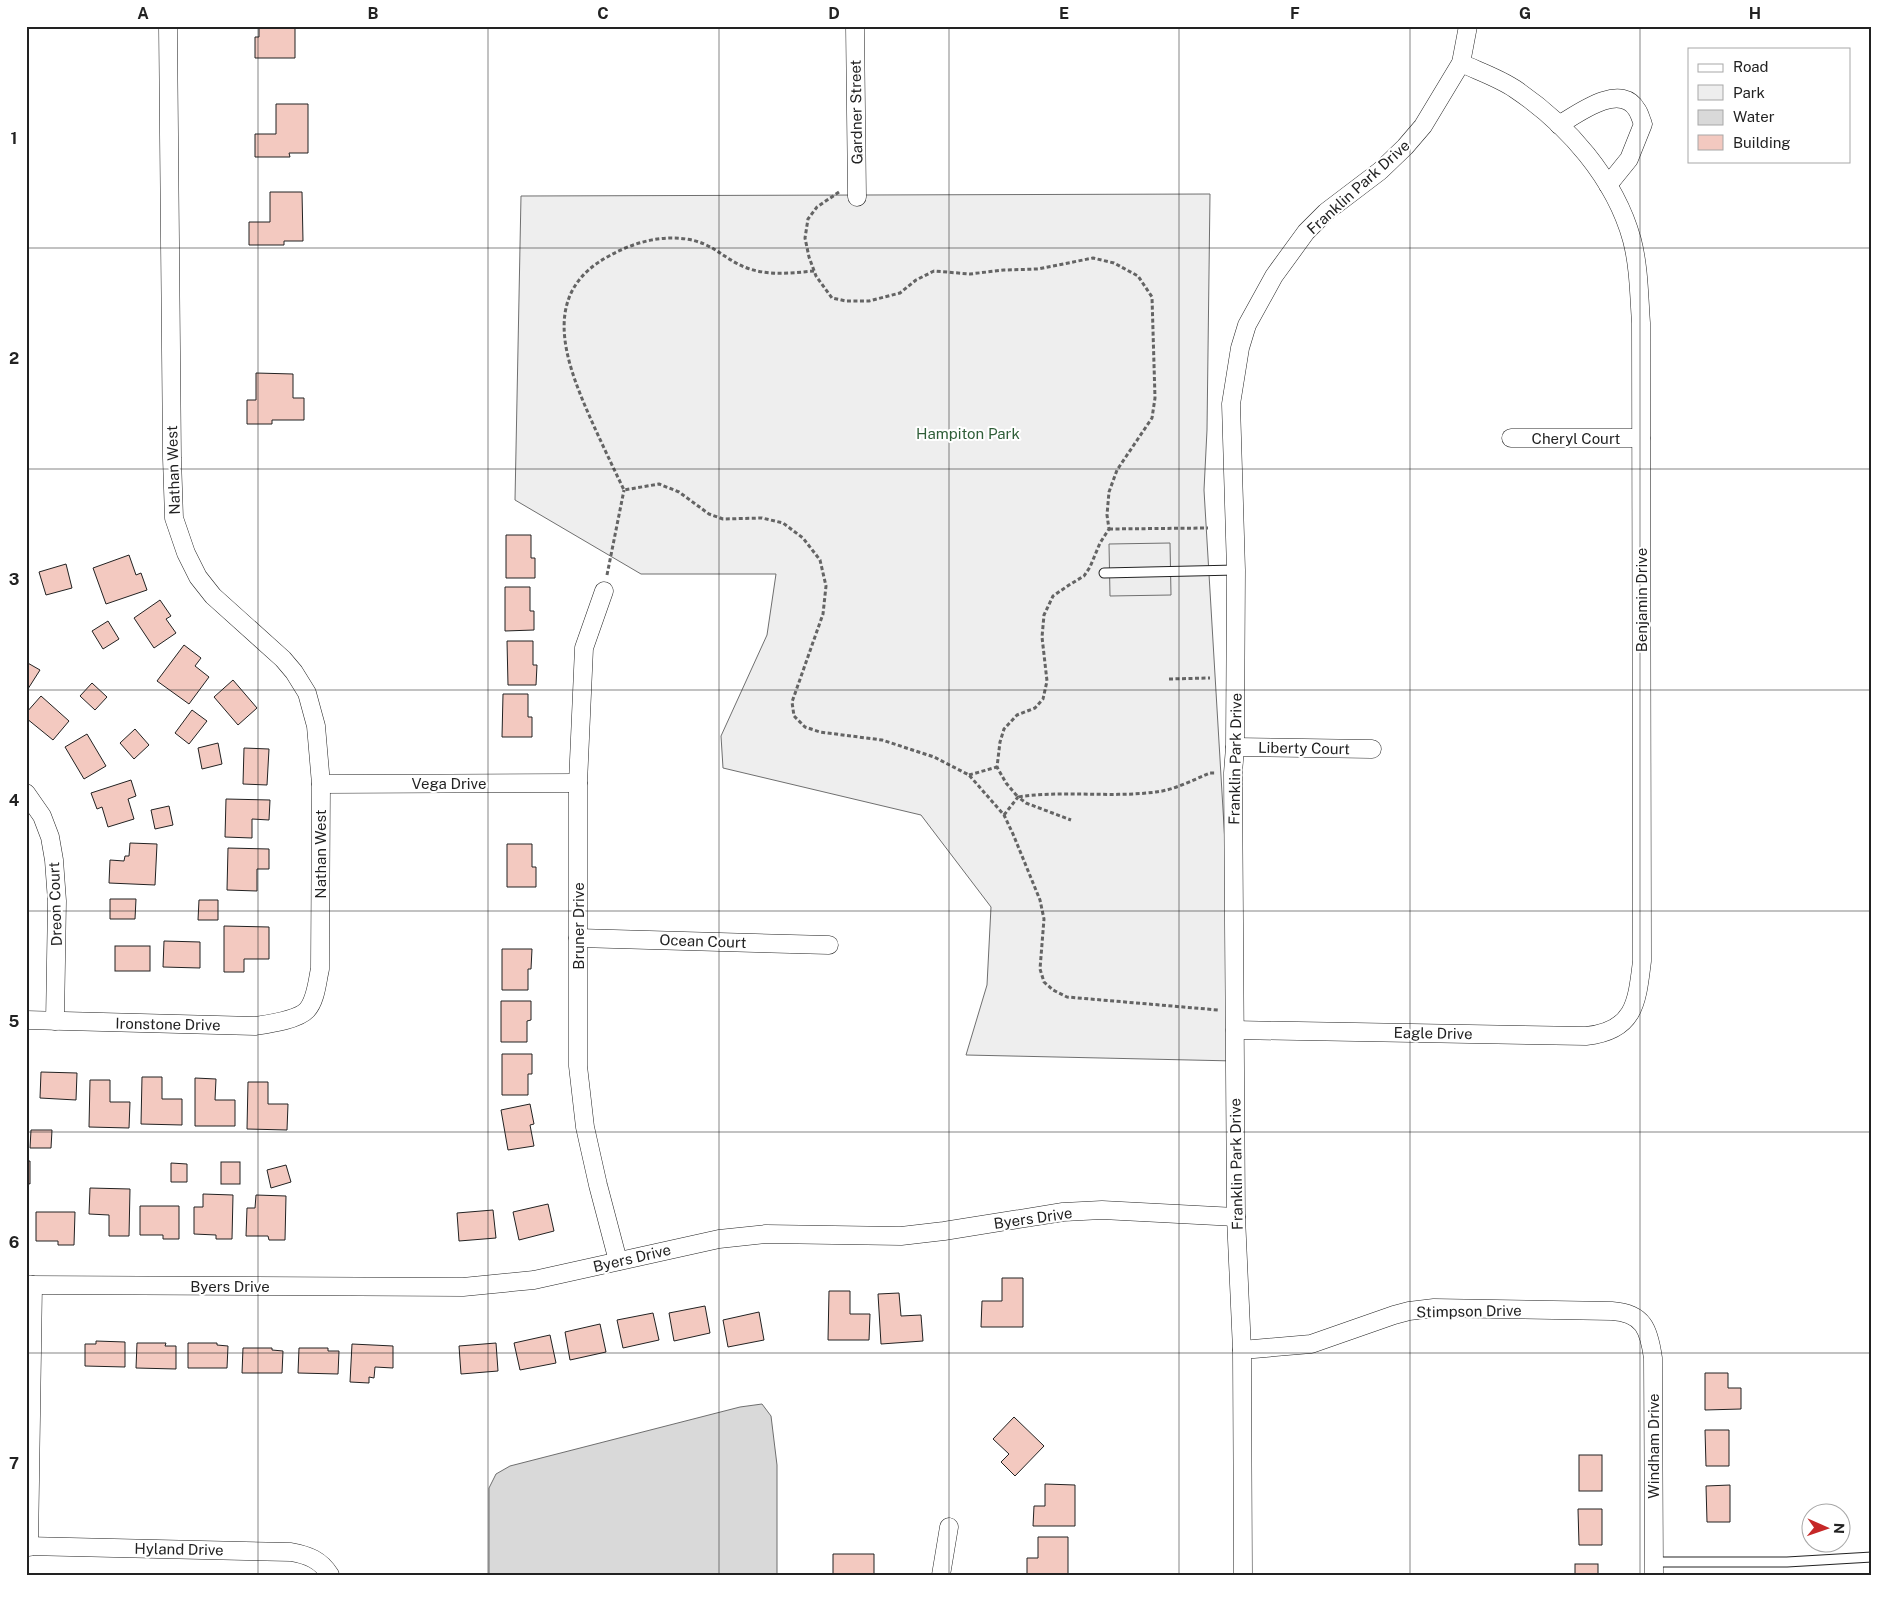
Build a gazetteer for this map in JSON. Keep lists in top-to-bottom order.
{
  "streets": {
    "street": [
      "Gardner Street",
      "Franklin Park Drive",
      "Cheryl Court",
      "Nathan West",
      "Benjamin Drive",
      "Liberty Court",
      "Vega Drive",
      "Dreon Court",
      "Bruner Drive",
      "Ocean Court",
      "Ironstone Drive",
      "Eagle Drive",
      "Byers Drive",
      "Stimpson Drive",
      "Windham Drive",
      "Hyland Drive"
    ]
  },
  "crossings": [
    ["Franklin Park Drive", "Benjamin Drive"],
    ["Franklin Park Drive", "Liberty Court"],
    ["Franklin Park Drive", "Eagle Drive"],
    ["Franklin Park Drive", "Byers Drive"],
    ["Franklin Park Drive", "Stimpson Drive"],
    ["Cheryl Court", "Benjamin Drive"],
    ["Nathan West", "Vega Drive"],
    ["Nathan West", "Ironstone Drive"],
    ["Benjamin Drive", "Eagle Drive"],
    ["Vega Drive", "Bruner Drive"],
    ["Dreon Court", "Ironstone Drive"],
    ["Bruner Drive", "Ocean Court"],
    ["Bruner Drive", "Byers Drive"],
    ["Stimpson Drive", "Windham Drive"]
  ],
  "parks": ["Hampiton Park"],
  "legend": [
    "Road",
    "Park",
    "Water",
    "Building"
  ],
  "north": "right",
  "grid": {
    "columns": [
      "A",
      "B",
      "C",
      "D",
      "E",
      "F",
      "G",
      "H"
    ],
    "rows": [
      "1",
      "2",
      "3",
      "4",
      "5",
      "6",
      "7"
    ]
  }
}
